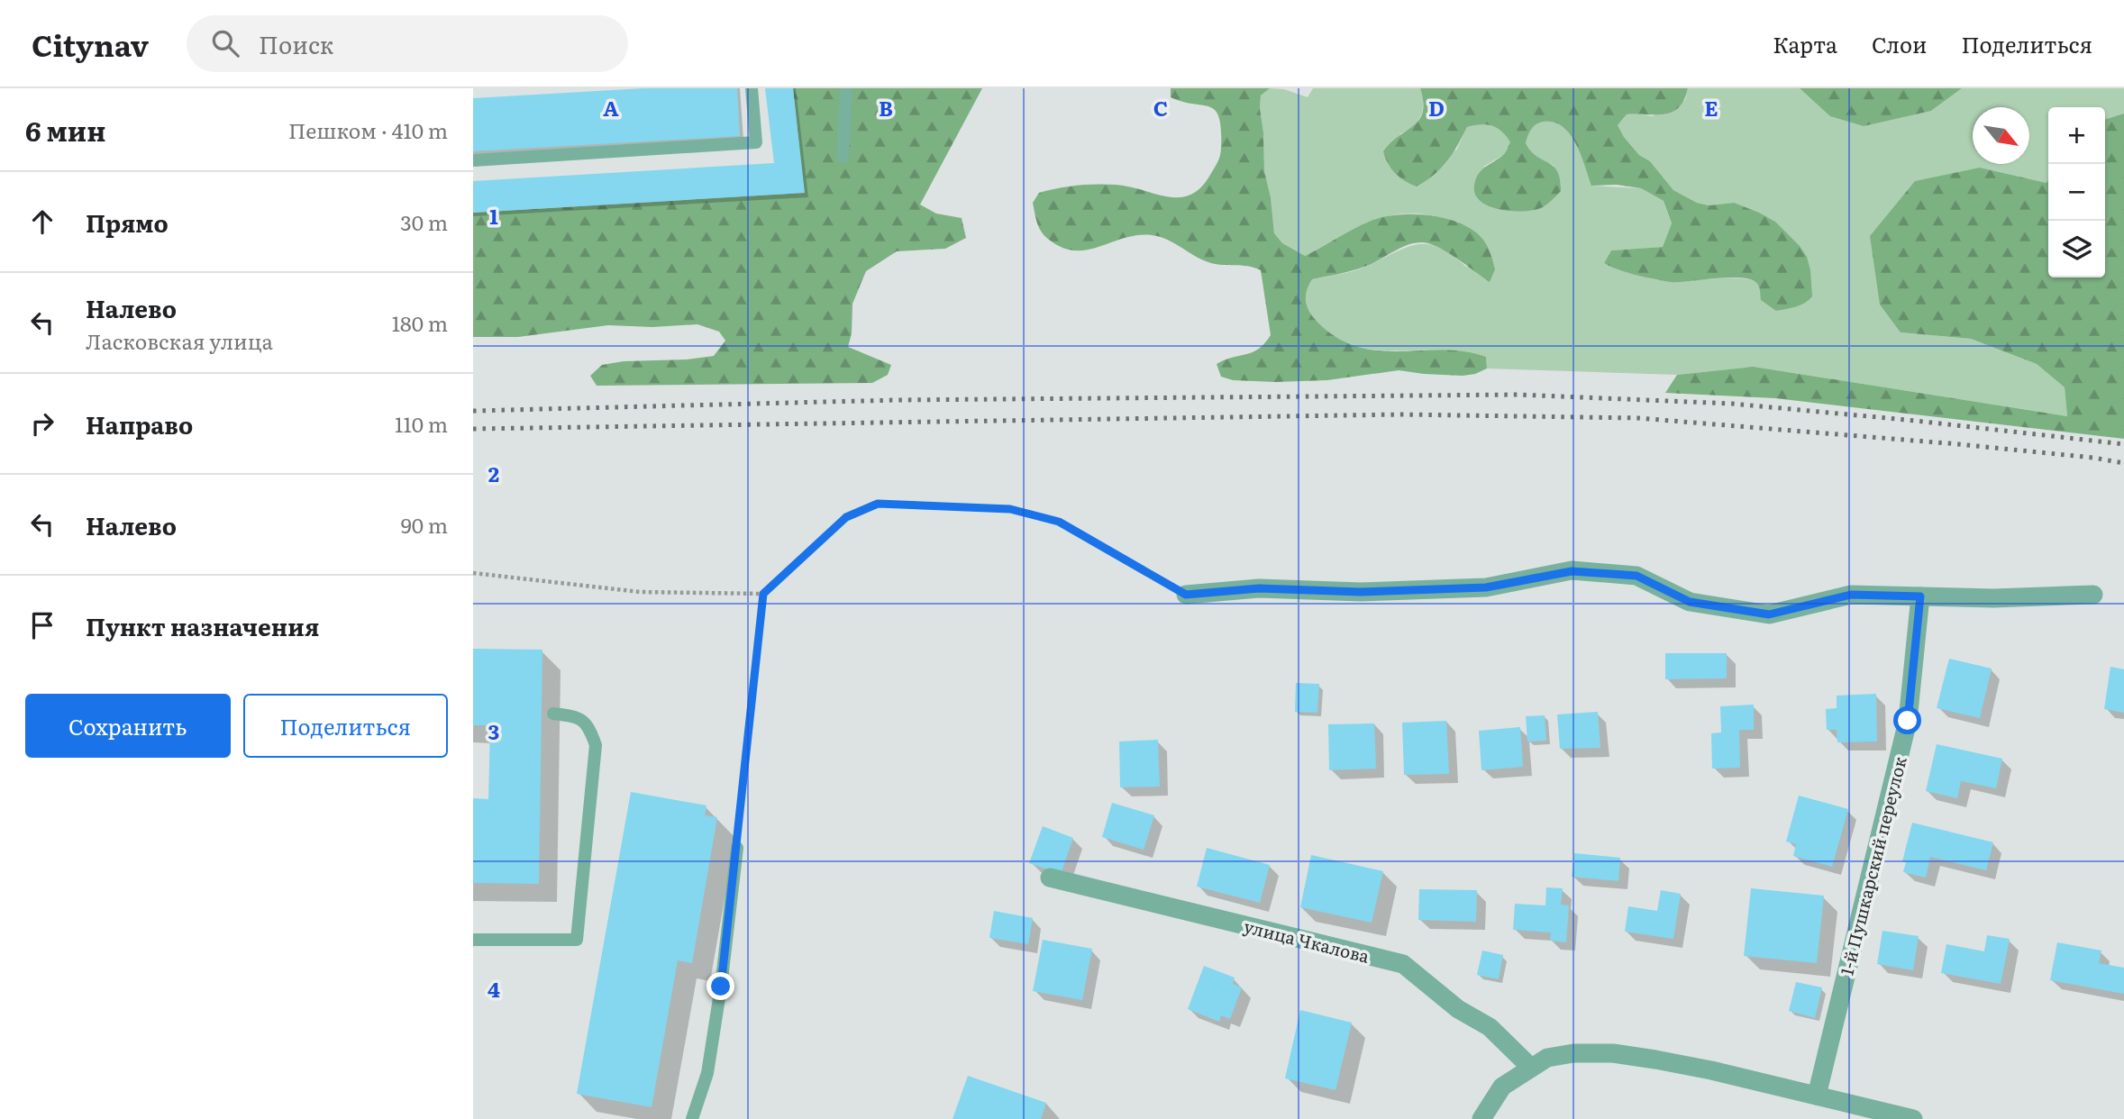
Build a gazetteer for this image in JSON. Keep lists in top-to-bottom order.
{
  "streets": {
    "street": ["1-й Пушкарский переулок", "улица Чкалова"]
  },
  "north": "bottom right",
  "page": {
    "header": "Citynav",
    "search": "Поиск",
    "nav": ["Карта", "Слои", "Поделиться"],
    "heading": ["6 мин", "Пешком · 410 m"],
    "map_buttons": ["+", "−"],
    "list": [
      ["Прямо", "30 m"],
      ["Налево", "Ласковская улица", "180 m"],
      ["Направо", "110 m"],
      ["Налево", "90 m"],
      "Пункт назначения"
    ],
    "buttons": ["Сохранить", "Поделиться"]
  },
  "grid": {
    "columns": [
      "A",
      "B",
      "C",
      "D",
      "E"
    ],
    "rows": [
      "1",
      "2",
      "3",
      "4"
    ]
  }
}
